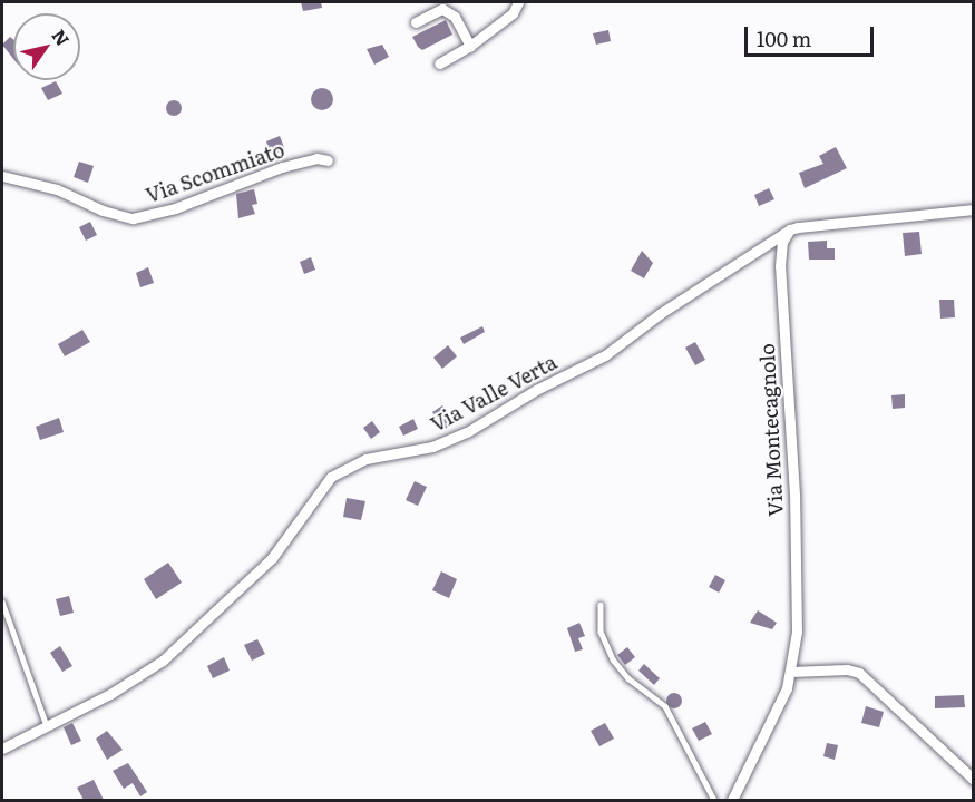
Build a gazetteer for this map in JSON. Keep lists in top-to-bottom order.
{
  "streets": {
    "street": ["Via Scommiato", "Via Valle Verta", "Via Montecagnolo"]
  },
  "crossings": [
    ["Via Valle Verta", "Via Montecagnolo"]
  ],
  "scale_bar": "100 m",
  "north": "top right"
}
